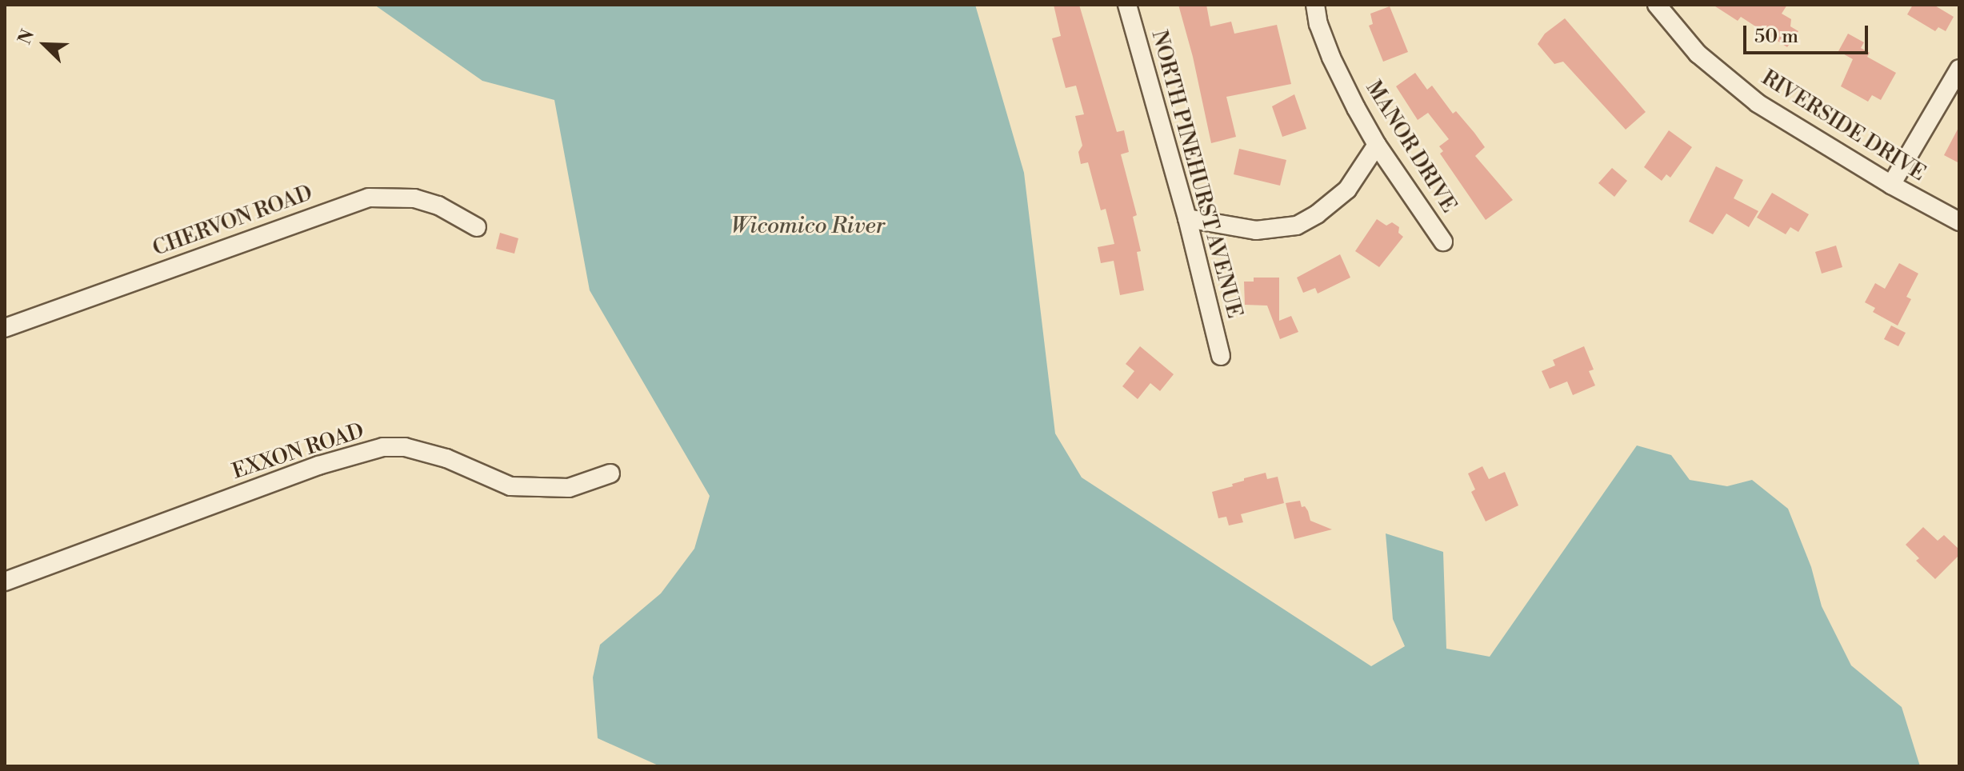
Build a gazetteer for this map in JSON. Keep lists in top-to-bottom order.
{
  "streets": {
    "street": [
      "RIVERSIDE DRIVE",
      "MANOR DRIVE",
      "NORTH PINEHURST AVENUE",
      "CHERVON ROAD",
      "EXXON ROAD"
    ]
  },
  "water": ["Wicomico River"],
  "scale_bar": "50 m",
  "north": "top left"
}
